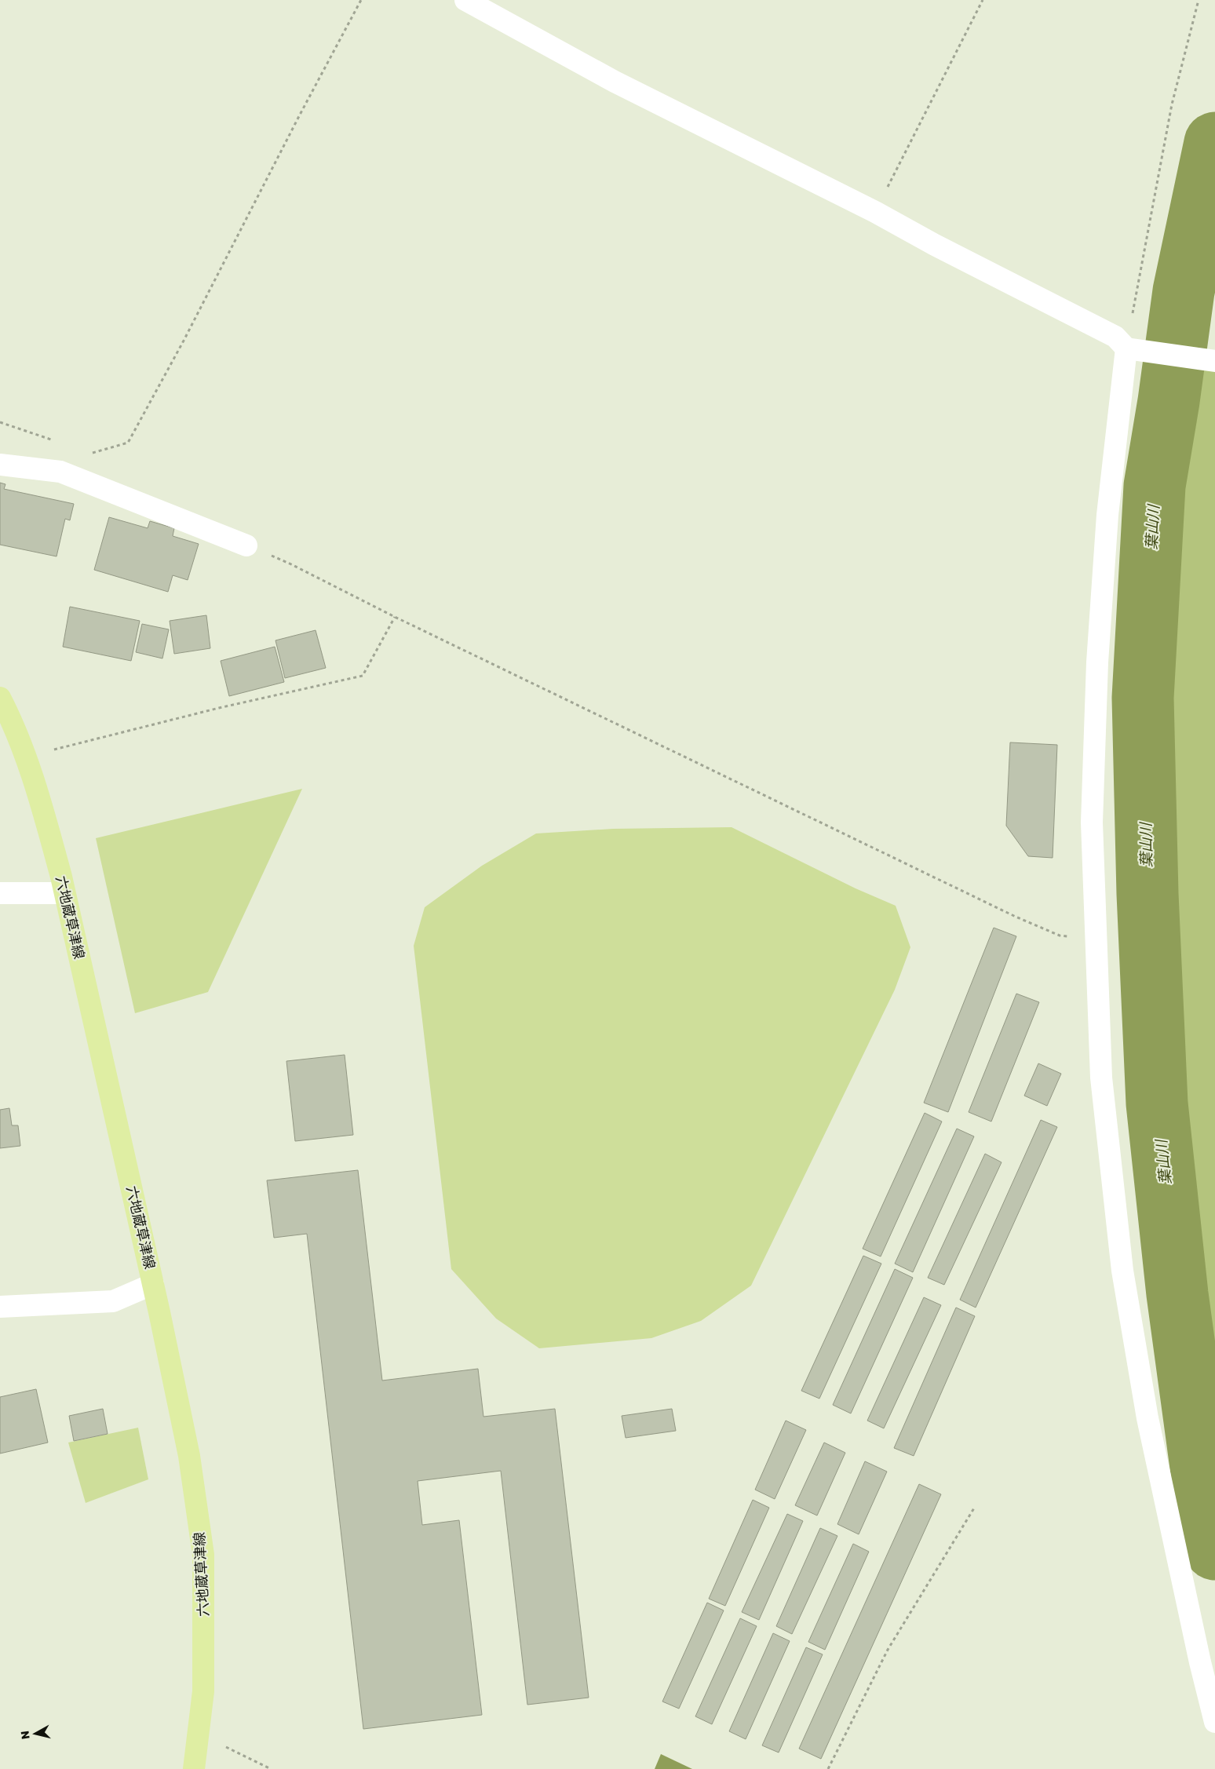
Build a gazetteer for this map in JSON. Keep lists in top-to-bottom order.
{
  "streets": {
    "main road": ["六地蔵草津線"]
  },
  "water": ["葉山川"],
  "north": "left"
}
